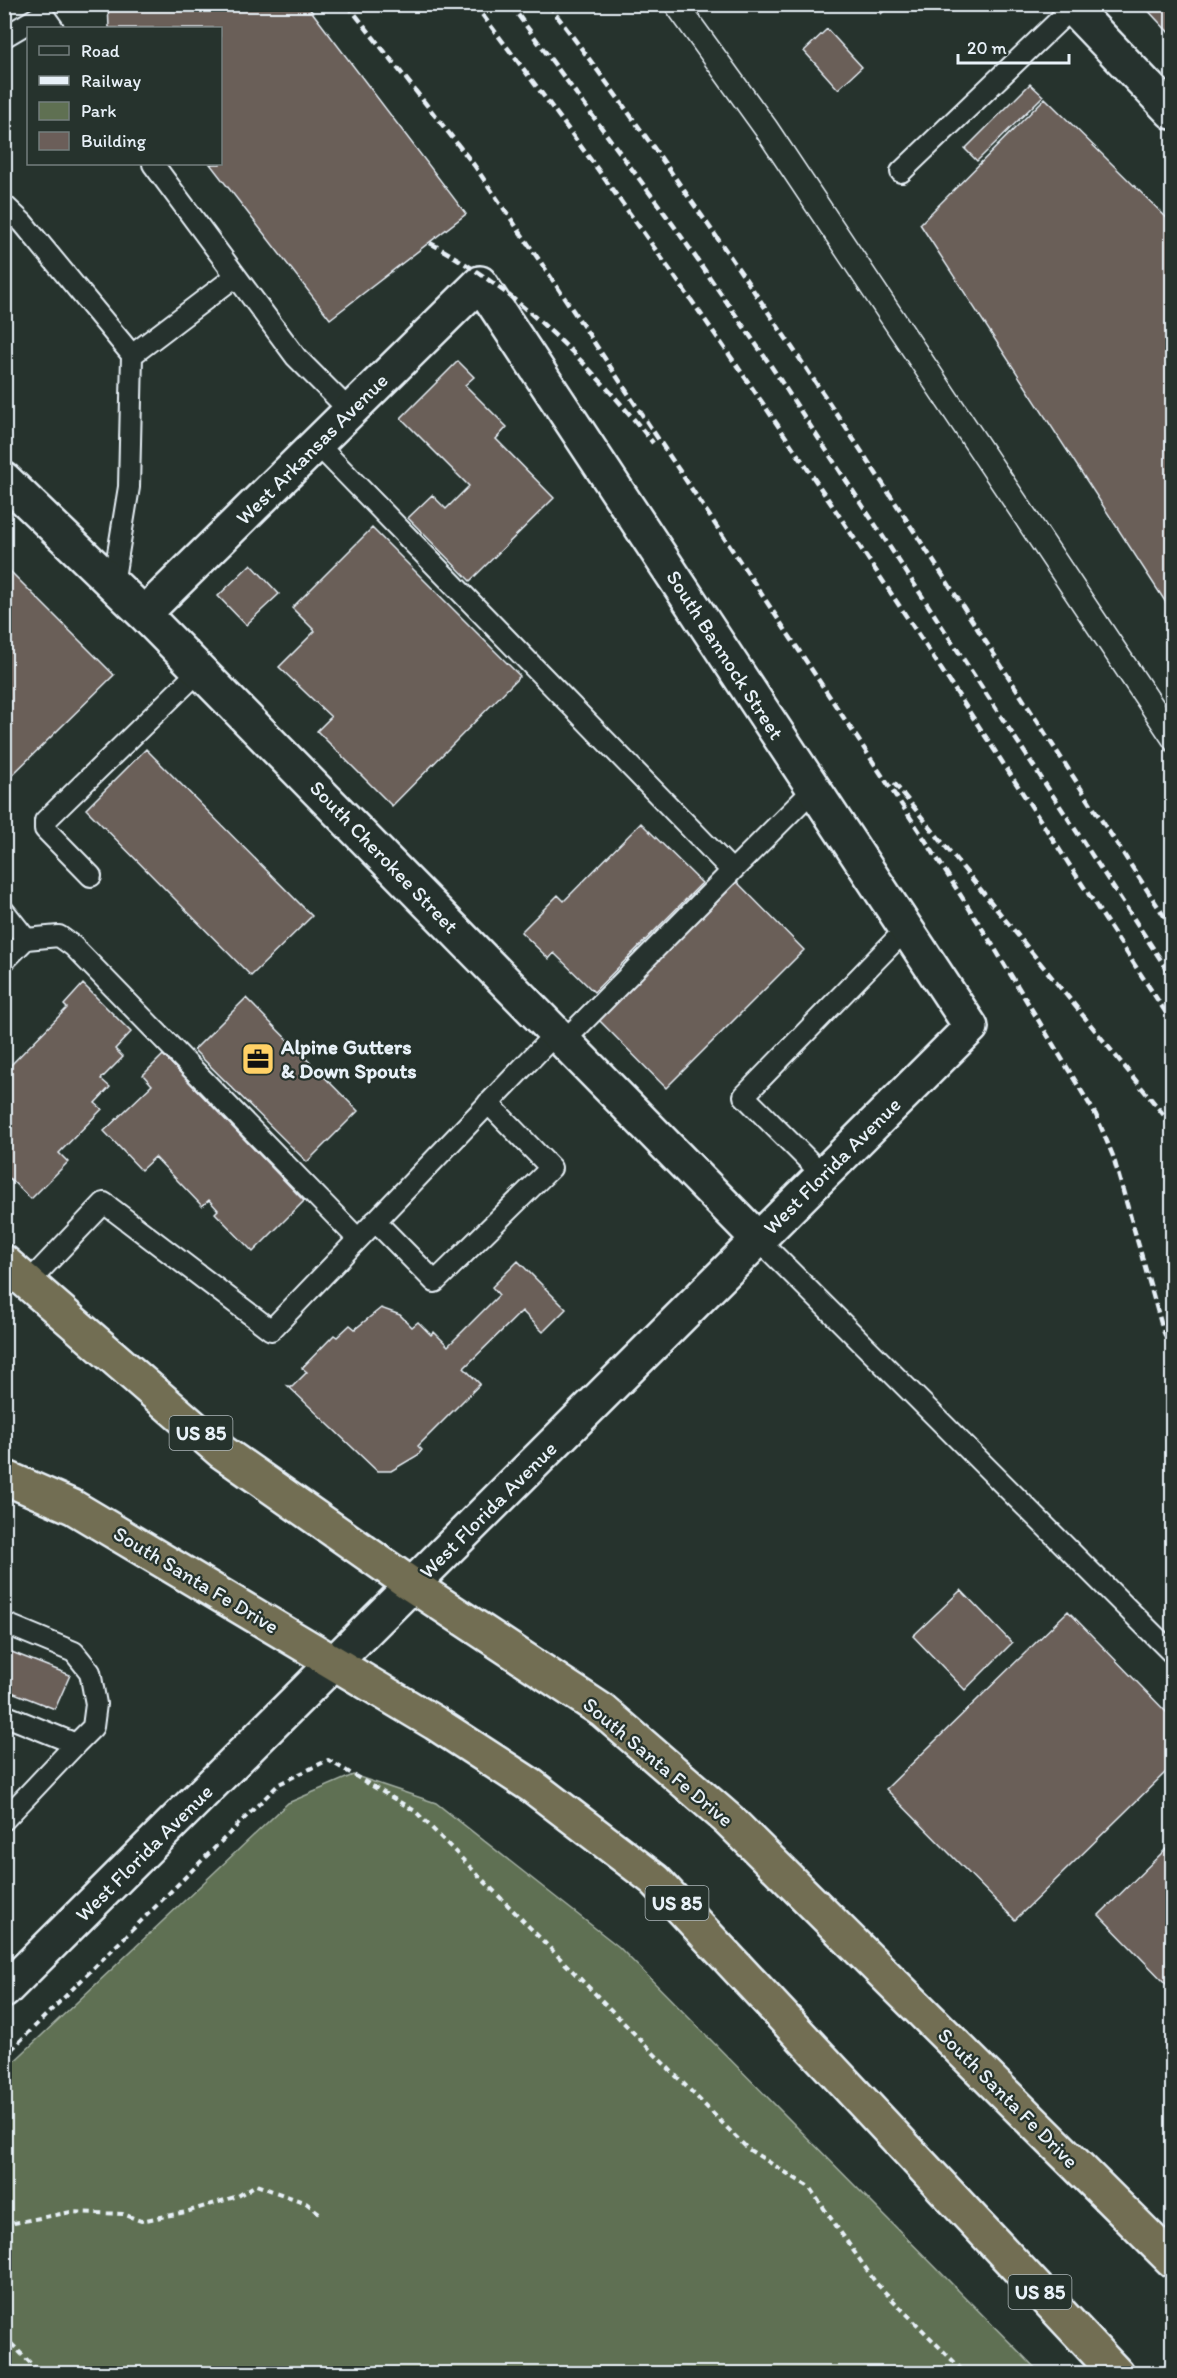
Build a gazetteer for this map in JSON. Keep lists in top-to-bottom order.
{
  "streets": {
    "highway": ["US 85", "South Santa Fe Drive"],
    "street": [
      "West Arkansas Avenue",
      "South Bannock Street",
      "South Cherokee Street",
      "West Florida Avenue"
    ]
  },
  "crossings": [
    ["West Arkansas Avenue", "South Bannock Street"],
    ["West Arkansas Avenue", "South Cherokee Street"],
    ["South Bannock Street", "West Florida Avenue"],
    ["South Cherokee Street", "West Florida Avenue"],
    ["West Florida Avenue", "South Santa Fe Drive"]
  ],
  "places": {
    "office": ["Alpine Gutters & Down Spouts"]
  },
  "legend": [
    "Road",
    "Railway",
    "Park",
    "Building"
  ],
  "scale_bar": "20 m"
}
